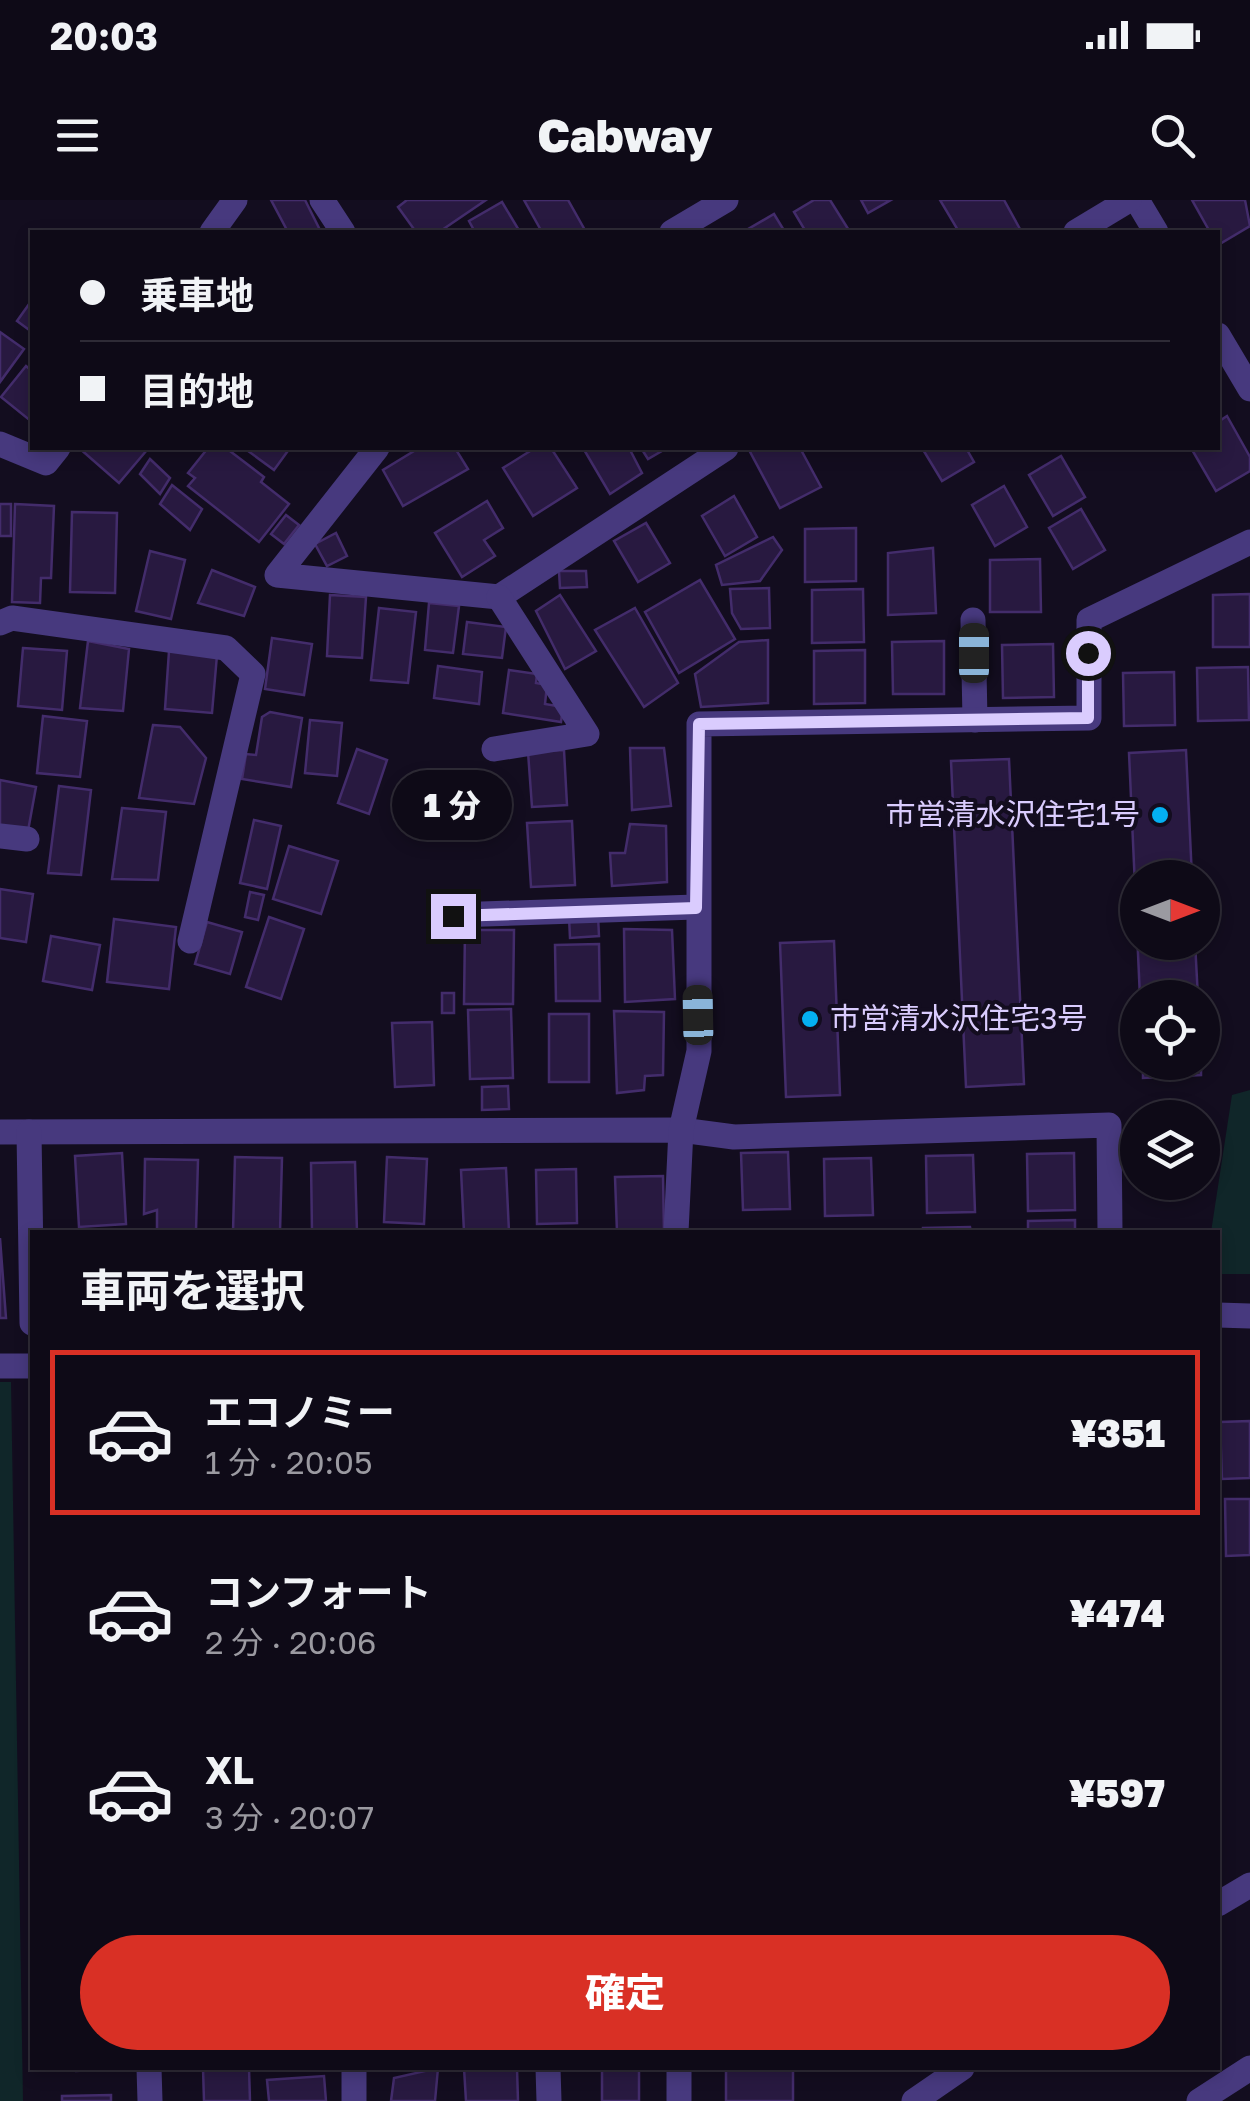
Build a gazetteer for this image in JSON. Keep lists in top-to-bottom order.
{
  "places": ["市営清水沢住宅1号", "市営清水沢住宅3号"],
  "north": "right",
  "page": {
    "status": "20:03",
    "header": "Cabway",
    "banner": ["乗車地", "目的地"],
    "bubble": "1 分",
    "heading": "車両を選択",
    "list": [
      {
        "name": "エコノミー",
        "note": "1 分 · 20:05",
        "value": "¥351"
      },
      {
        "name": "コンフォート",
        "note": "2 分 · 20:06",
        "value": "¥474"
      },
      {
        "name": "XL",
        "note": "3 分 · 20:07",
        "value": "¥597"
      }
    ],
    "buttons": "確定"
  }
}
